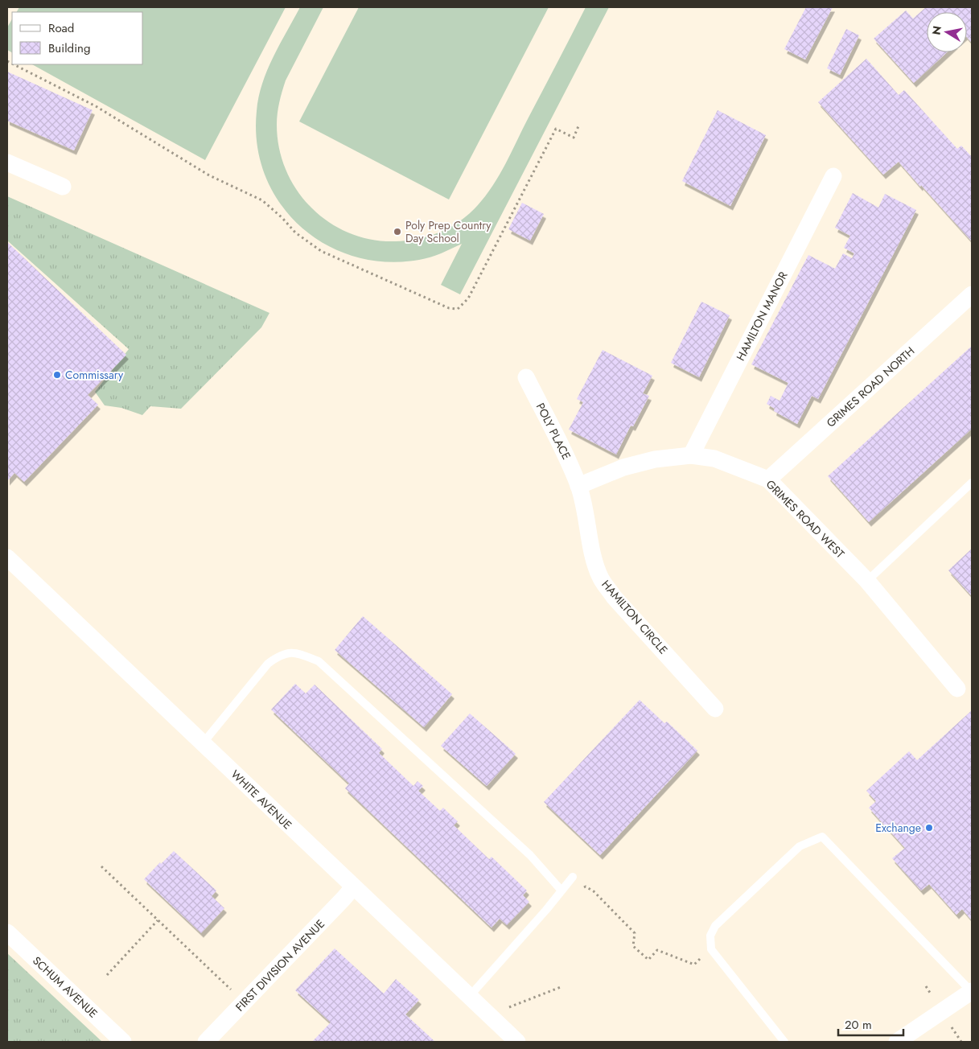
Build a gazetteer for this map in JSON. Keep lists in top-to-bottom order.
{
  "streets": {
    "street": [
      "HAMILTON MANOR",
      "GRIMES ROAD NORTH",
      "POLY PLACE",
      "GRIMES ROAD WEST",
      "HAMILTON CIRCLE",
      "WHITE AVENUE",
      "FIRST DIVISION AVENUE",
      "SCHUM AVENUE"
    ]
  },
  "crossings": [
    ["HAMILTON MANOR", "GRIMES ROAD WEST"],
    ["GRIMES ROAD NORTH", "GRIMES ROAD WEST"],
    ["POLY PLACE", "GRIMES ROAD WEST"],
    ["POLY PLACE", "HAMILTON CIRCLE"],
    ["GRIMES ROAD WEST", "HAMILTON CIRCLE"],
    ["WHITE AVENUE", "FIRST DIVISION AVENUE"]
  ],
  "places": ["Poly Prep Country Day School", "Commissary", "Exchange"],
  "legend": ["Road", "Building"],
  "scale_bar": "20 m",
  "north": "left"
}
